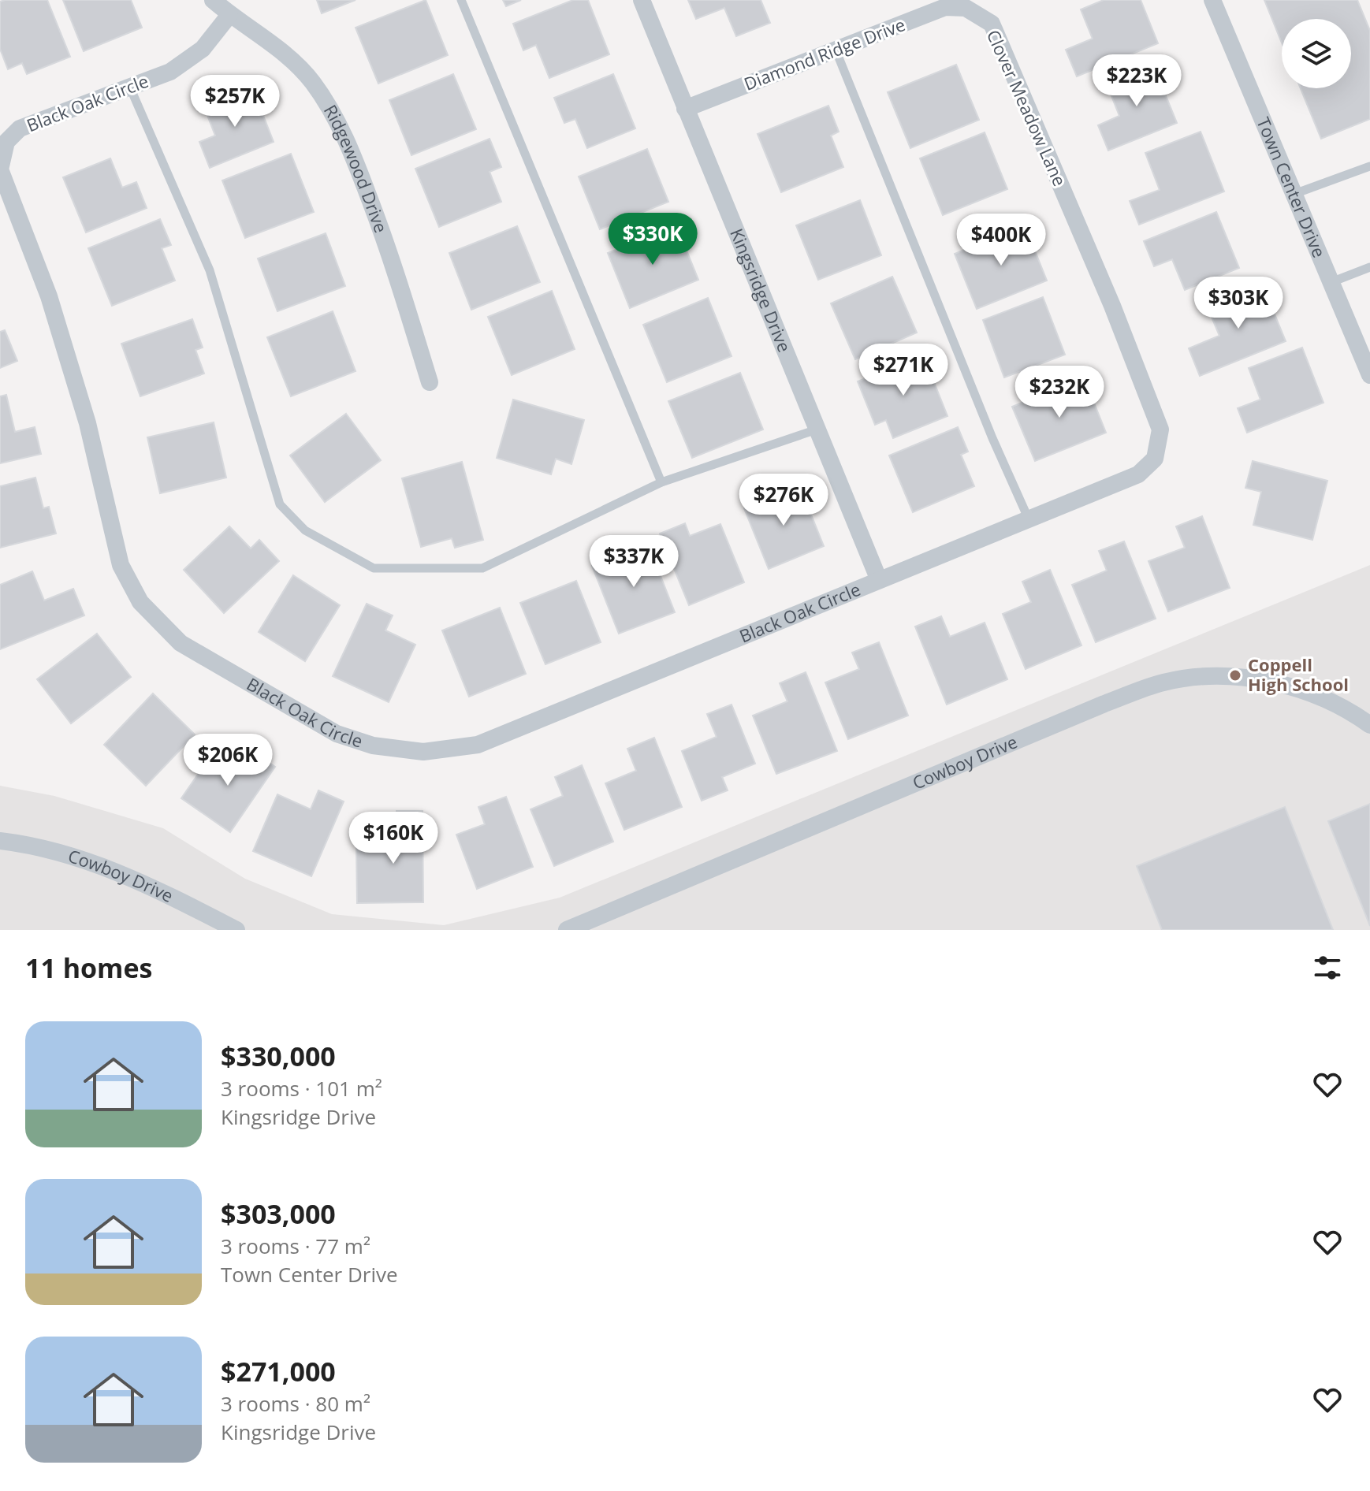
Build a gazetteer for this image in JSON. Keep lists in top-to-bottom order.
{
  "streets": {
    "street": [
      "Diamond Ridge Drive",
      "Black Oak Circle",
      "Clover Meadow Lane",
      "Ridgewood Drive",
      "Town Center Drive",
      "Kingsridge Drive",
      "Cowboy Drive"
    ]
  },
  "crossings": [
    ["Diamond Ridge Drive", "Clover Meadow Lane"],
    ["Diamond Ridge Drive", "Kingsridge Drive"],
    ["Black Oak Circle", "Clover Meadow Lane"],
    ["Black Oak Circle", "Ridgewood Drive"],
    ["Black Oak Circle", "Kingsridge Drive"]
  ],
  "places": ["Coppell High School"],
  "page": {
    "price": [
      "$223K",
      "$257K",
      "$330K",
      "$400K",
      "$303K",
      "$271K",
      "$232K",
      "$276K",
      "$337K",
      "$206K",
      "$160K"
    ],
    "heading": "11 homes",
    "list": [
      {
        "name": "$330,000",
        "note": "3 rooms · 101 m² · Kingsridge Drive"
      },
      {
        "name": "$303,000",
        "note": "3 rooms · 77 m² · Town Center Drive"
      },
      {
        "name": "$271,000",
        "note": "3 rooms · 80 m² · Kingsridge Drive"
      }
    ]
  }
}
